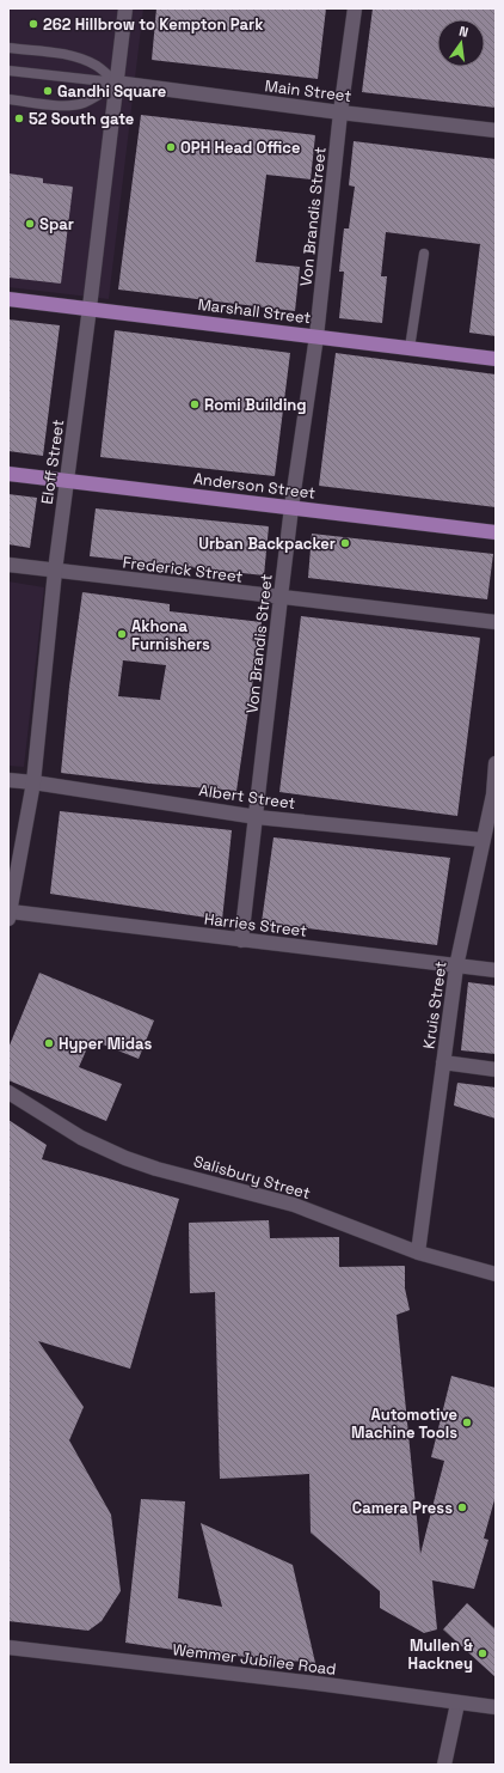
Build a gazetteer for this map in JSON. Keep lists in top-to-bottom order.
{
  "streets": {
    "main road": ["Marshall Street", "Anderson Street"],
    "street": [
      "Main Street",
      "Von Brandis Street",
      "Eloff Street",
      "Frederick Street",
      "Albert Street",
      "Harries Street",
      "Kruis Street",
      "Salisbury Street",
      "Wemmer Jubilee Road"
    ]
  },
  "crossings": [
    ["Main Street", "Von Brandis Street"],
    ["Main Street", "Eloff Street"],
    ["Von Brandis Street", "Marshall Street"],
    ["Von Brandis Street", "Anderson Street"],
    ["Von Brandis Street", "Frederick Street"],
    ["Von Brandis Street", "Albert Street"],
    ["Von Brandis Street", "Harries Street"],
    ["Marshall Street", "Eloff Street"],
    ["Eloff Street", "Anderson Street"],
    ["Eloff Street", "Frederick Street"],
    ["Eloff Street", "Albert Street"],
    ["Eloff Street", "Harries Street"],
    ["Albert Street", "Kruis Street"],
    ["Harries Street", "Kruis Street"],
    ["Kruis Street", "Salisbury Street"]
  ],
  "places": [
    "262 Hillbrow to Kempton Park",
    "Gandhi Square",
    "52 South gate",
    "OPH Head Office",
    "Spar",
    "Romi Building",
    "Urban Backpacker",
    "Akhona Furnishers",
    "Hyper Midas",
    "Automotive Machine Tools",
    "Camera Press",
    "Mullen & Hackney"
  ],
  "north": "top"
}
